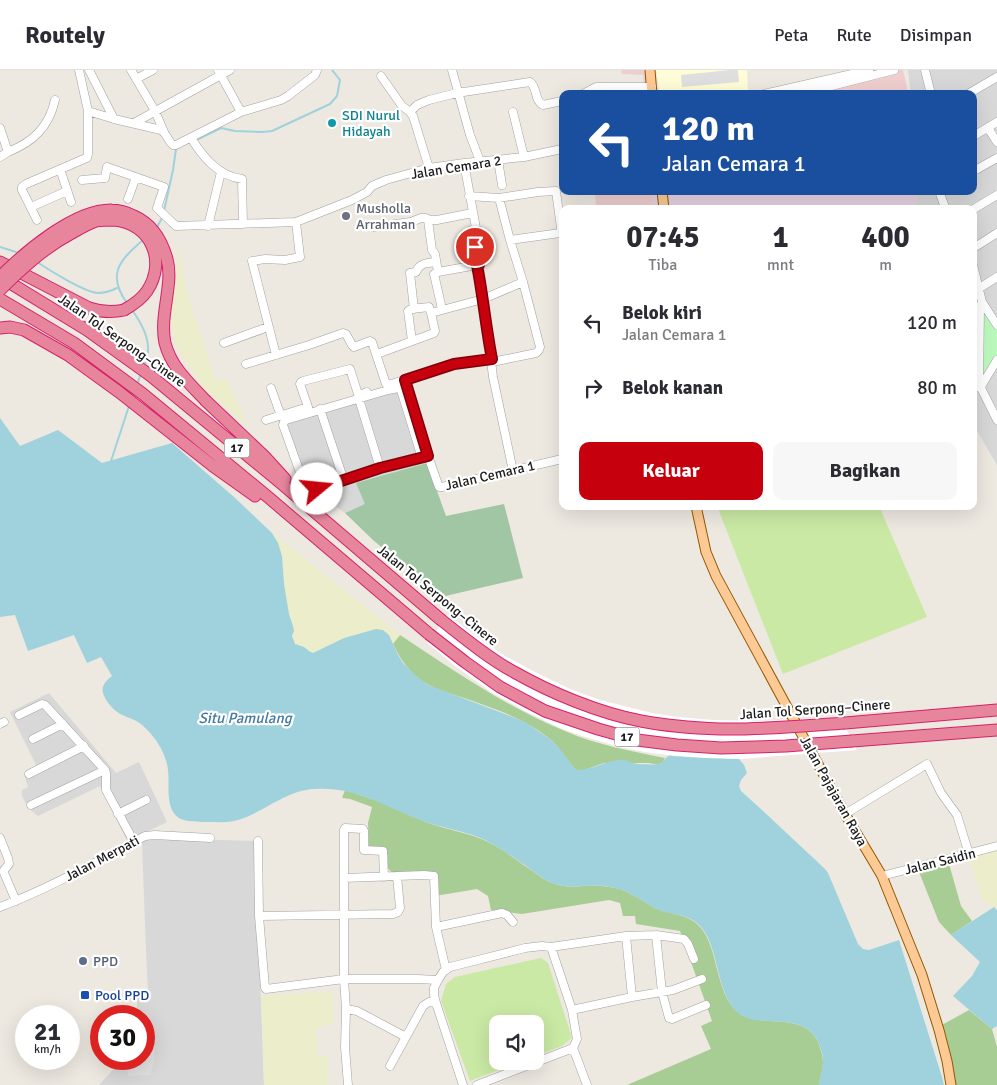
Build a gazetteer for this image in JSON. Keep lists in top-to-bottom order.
{
  "streets": {
    "highway": ["Jalan Tol Serpong–Cinere", "17"],
    "main road": ["Jalan Pajajaran Raya"],
    "street": [
      "Jalan Cemara 2",
      "Jalan Cemara 1",
      "Jalan Merpati",
      "Jalan Saidin"
    ]
  },
  "crossings": [
    ["Jalan Pajajaran Raya", "Jalan Saidin"]
  ],
  "water": ["Situ Pamulang"],
  "places": {
    "other": ["SDI Nurul Hidayah", "Musholla Arrahman", "PPD"],
    "transit": ["Pool PPD"]
  },
  "page": {
    "header": "Routely",
    "nav": ["Peta", "Rute", "Disimpan"],
    "turn": ["120 m", "Jalan Cemara 1"],
    "eta": [
      "07:45",
      "Tiba",
      "1",
      "mnt",
      "400",
      "m"
    ],
    "list": [
      {
        "name": "Belok kiri",
        "note": "Jalan Cemara 1",
        "value": "120 m"
      },
      {
        "name": "Belok kanan",
        "value": "80 m"
      }
    ],
    "buttons": ["Keluar", "Bagikan"],
    "speed": "21 km/h",
    "limit": "30"
  }
}
